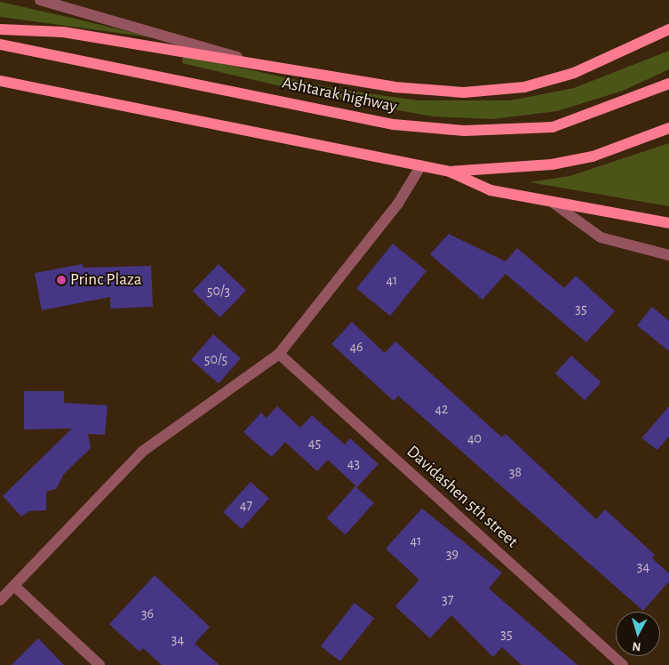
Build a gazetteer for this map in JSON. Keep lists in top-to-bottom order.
{
  "streets": {
    "main road": ["Ashtarak highway"],
    "street": ["Davidashen 5th street"]
  },
  "places": ["Princ Plaza"],
  "house_numbers": [
    "41",
    "50/3",
    "35",
    "46",
    "50/5",
    "42",
    "40",
    "45",
    "43",
    "38",
    "47",
    "41",
    "39",
    "34",
    "37",
    "36",
    "35",
    "34"
  ],
  "north": "bottom"
}
